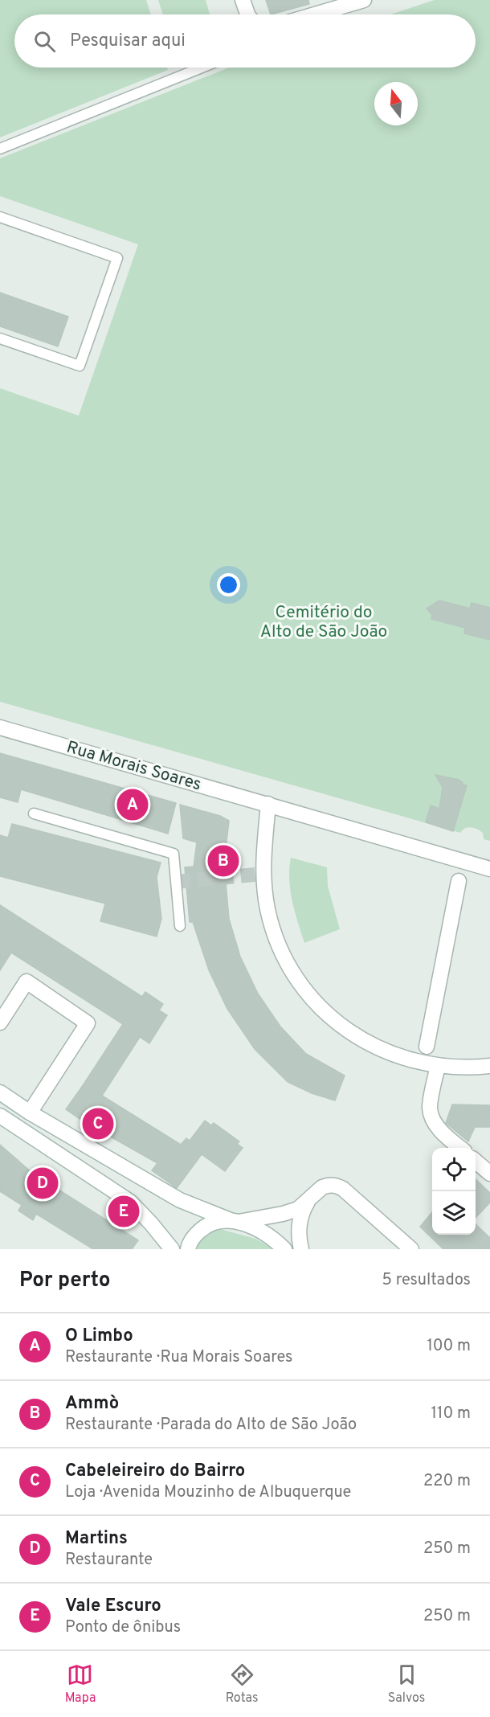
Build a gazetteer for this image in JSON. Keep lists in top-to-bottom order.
{
  "streets": {
    "street": ["Rua Morais Soares"]
  },
  "parks": ["Cemitério do Alto de São João"],
  "north": "top",
  "page": {
    "search": "Pesquisar aqui",
    "pins": [
      "A",
      "B",
      "C",
      "D",
      "E"
    ],
    "heading": ["Por perto", "5 resultados"],
    "list": [
      {
        "mark": "A",
        "name": "O Limbo",
        "note": "Restaurante · Rua Morais Soares",
        "value": "100 m"
      },
      {
        "mark": "B",
        "name": "Ammò",
        "note": "Restaurante · Parada do Alto de São João",
        "value": "110 m"
      },
      {
        "mark": "C",
        "name": "Cabeleireiro do Bairro",
        "note": "Loja · Avenida Mouzinho de Albuquerque",
        "value": "220 m"
      },
      {
        "mark": "D",
        "name": "Martins",
        "note": "Restaurante",
        "value": "250 m"
      },
      {
        "mark": "E",
        "name": "Vale Escuro",
        "note": "Ponto de ônibus",
        "value": "250 m"
      }
    ],
    "nav": ["Mapa", "Rotas", "Salvos"]
  }
}
